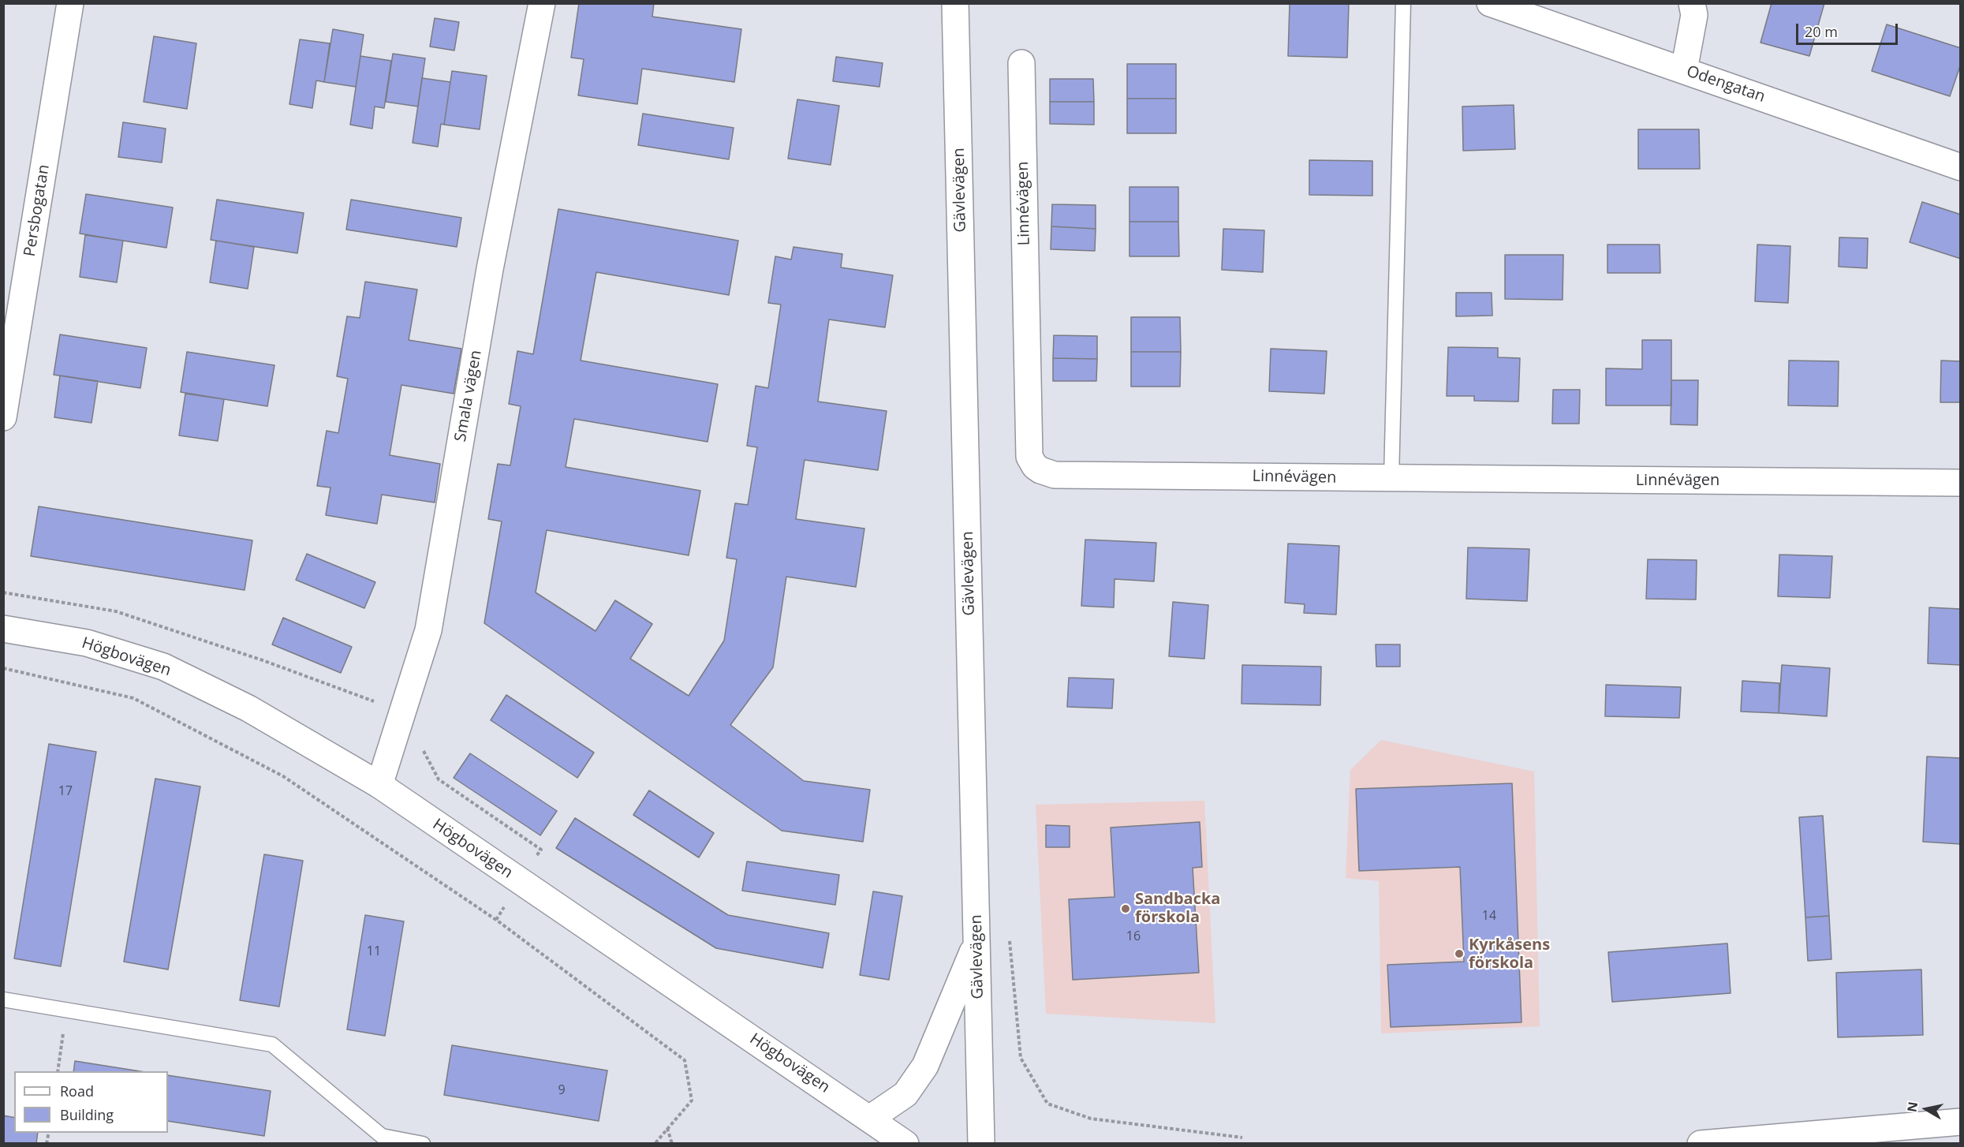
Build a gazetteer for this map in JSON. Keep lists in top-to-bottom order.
{
  "streets": {
    "street": [
      "Odengatan",
      "Gävlevägen",
      "Linnévägen",
      "Persbogatan",
      "Smala vägen",
      "Högbovägen"
    ]
  },
  "crossings": [
    ["Smala vägen", "Högbovägen"]
  ],
  "places": ["Sandbacka förskola", "Kyrkåsens förskola"],
  "house_numbers": [
    "17",
    "14",
    "16",
    "11",
    "9"
  ],
  "legend": ["Road", "Building"],
  "scale_bar": "20 m",
  "north": "left"
}
